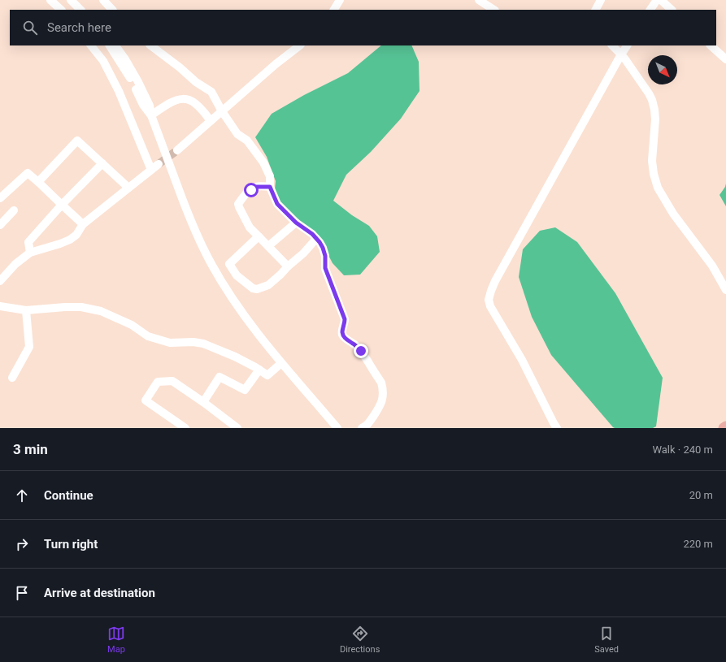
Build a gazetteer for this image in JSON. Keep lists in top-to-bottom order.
{
  "north": "bottom right",
  "page": {
    "search": "Search here",
    "heading": ["3 min", "Walk · 240 m"],
    "list": [
      ["Continue", "20 m"],
      ["Turn right", "220 m"],
      "Arrive at destination"
    ],
    "nav": ["Map", "Directions", "Saved"]
  }
}
